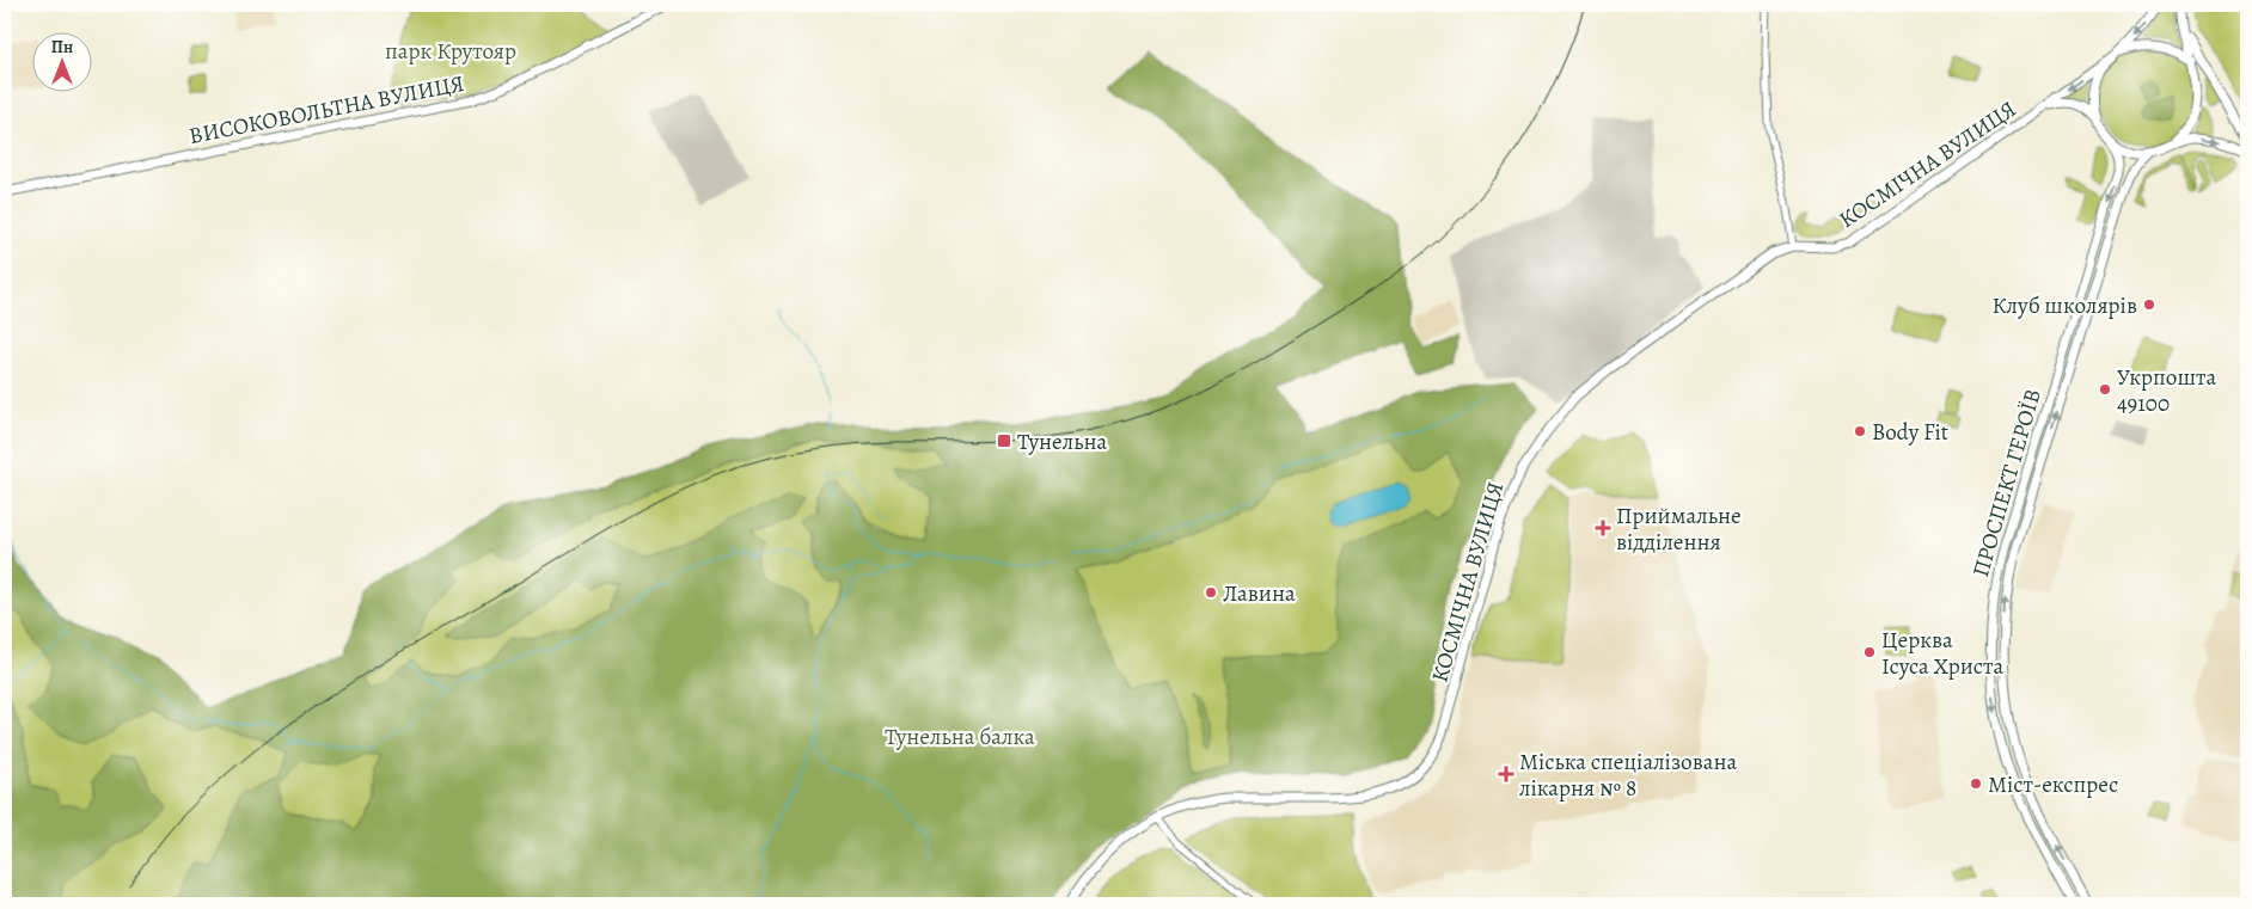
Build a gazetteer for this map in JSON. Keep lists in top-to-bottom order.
{
  "streets": {
    "main road": ["ВИСОКОВОЛЬТНА ВУЛИЦЯ", "КОСМІЧНА ВУЛИЦЯ", "ПРОСПЕКТ ГЕРОЇВ"]
  },
  "crossings": [
    ["КОСМІЧНА ВУЛИЦЯ", "ПРОСПЕКТ ГЕРОЇВ"]
  ],
  "parks": ["парк Крутояр", "Тунельна балка"],
  "places": {
    "other": [
      "Клуб школярів",
      "Укрпошта 49100",
      "Body Fit",
      "Лавина",
      "Церква Ісуса Христа",
      "Міст-експрес"
    ],
    "transit": ["Тунельна"],
    "health": ["Приймальне відділення", "Міська спеціалізована лікарня № 8"]
  },
  "north": "top"
}
